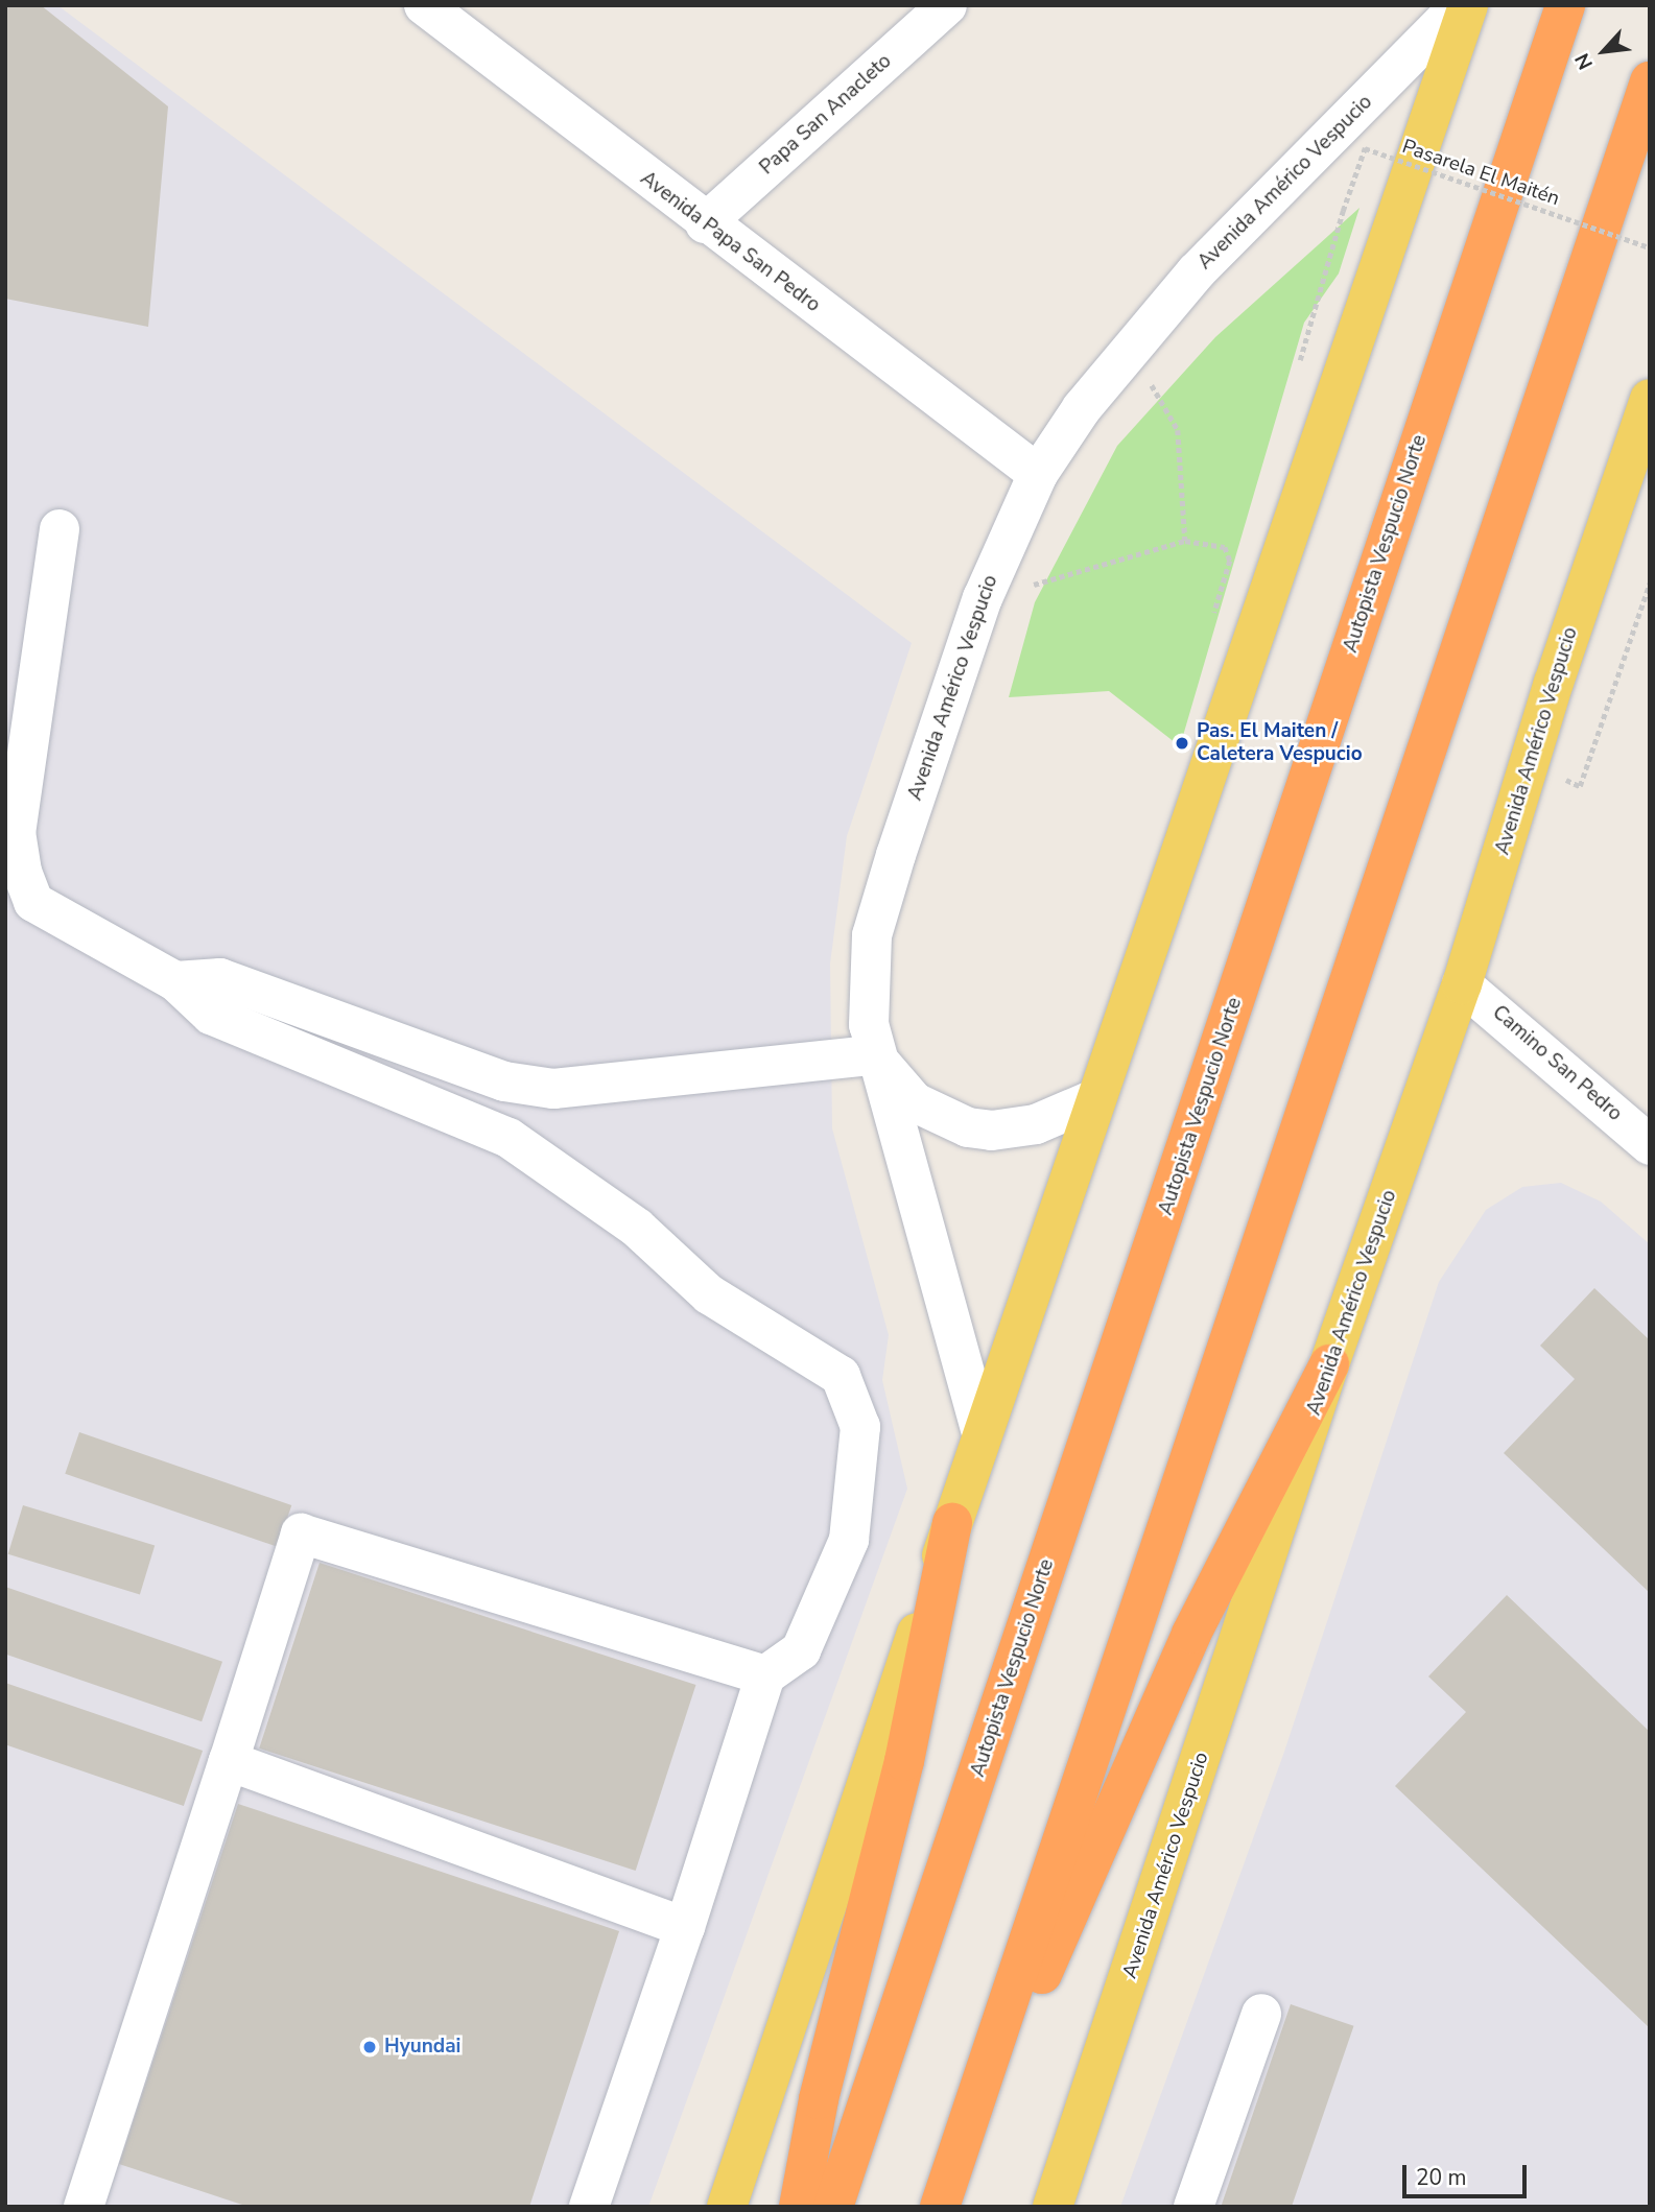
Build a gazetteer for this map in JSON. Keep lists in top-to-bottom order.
{
  "streets": {
    "highway": ["Autopista Vespucio Norte"],
    "main road": ["Avenida Américo Vespucio"],
    "street": ["Papa San Anacleto", "Avenida Papa San Pedro", "Camino San Pedro"],
    "path": ["Pasarela El Maitén"]
  },
  "crossings": [
    ["Papa San Anacleto", "Avenida Papa San Pedro"],
    ["Avenida Américo Vespucio", "Avenida Papa San Pedro"],
    ["Avenida Américo Vespucio", "Camino San Pedro"]
  ],
  "places": ["Pas. El Maiten / Caletera Vespucio", "Hyundai"],
  "scale_bar": "20 m",
  "north": "bottom left"
}
